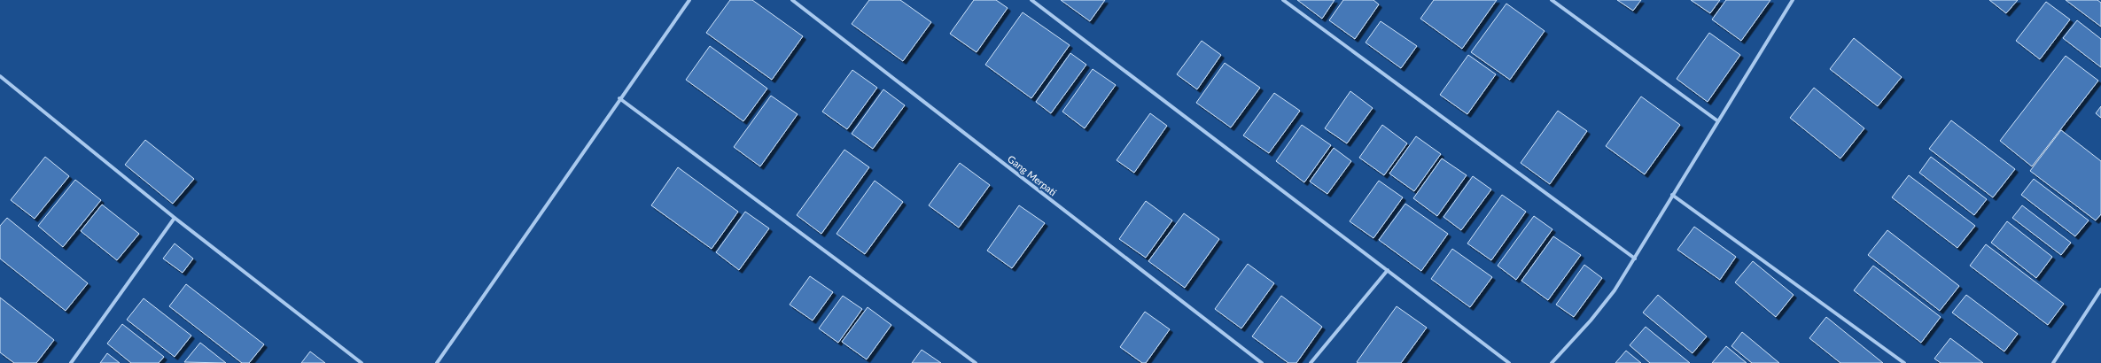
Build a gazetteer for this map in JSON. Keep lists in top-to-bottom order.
{
  "streets": {
    "street": ["Gang Merpati"]
  }
}
